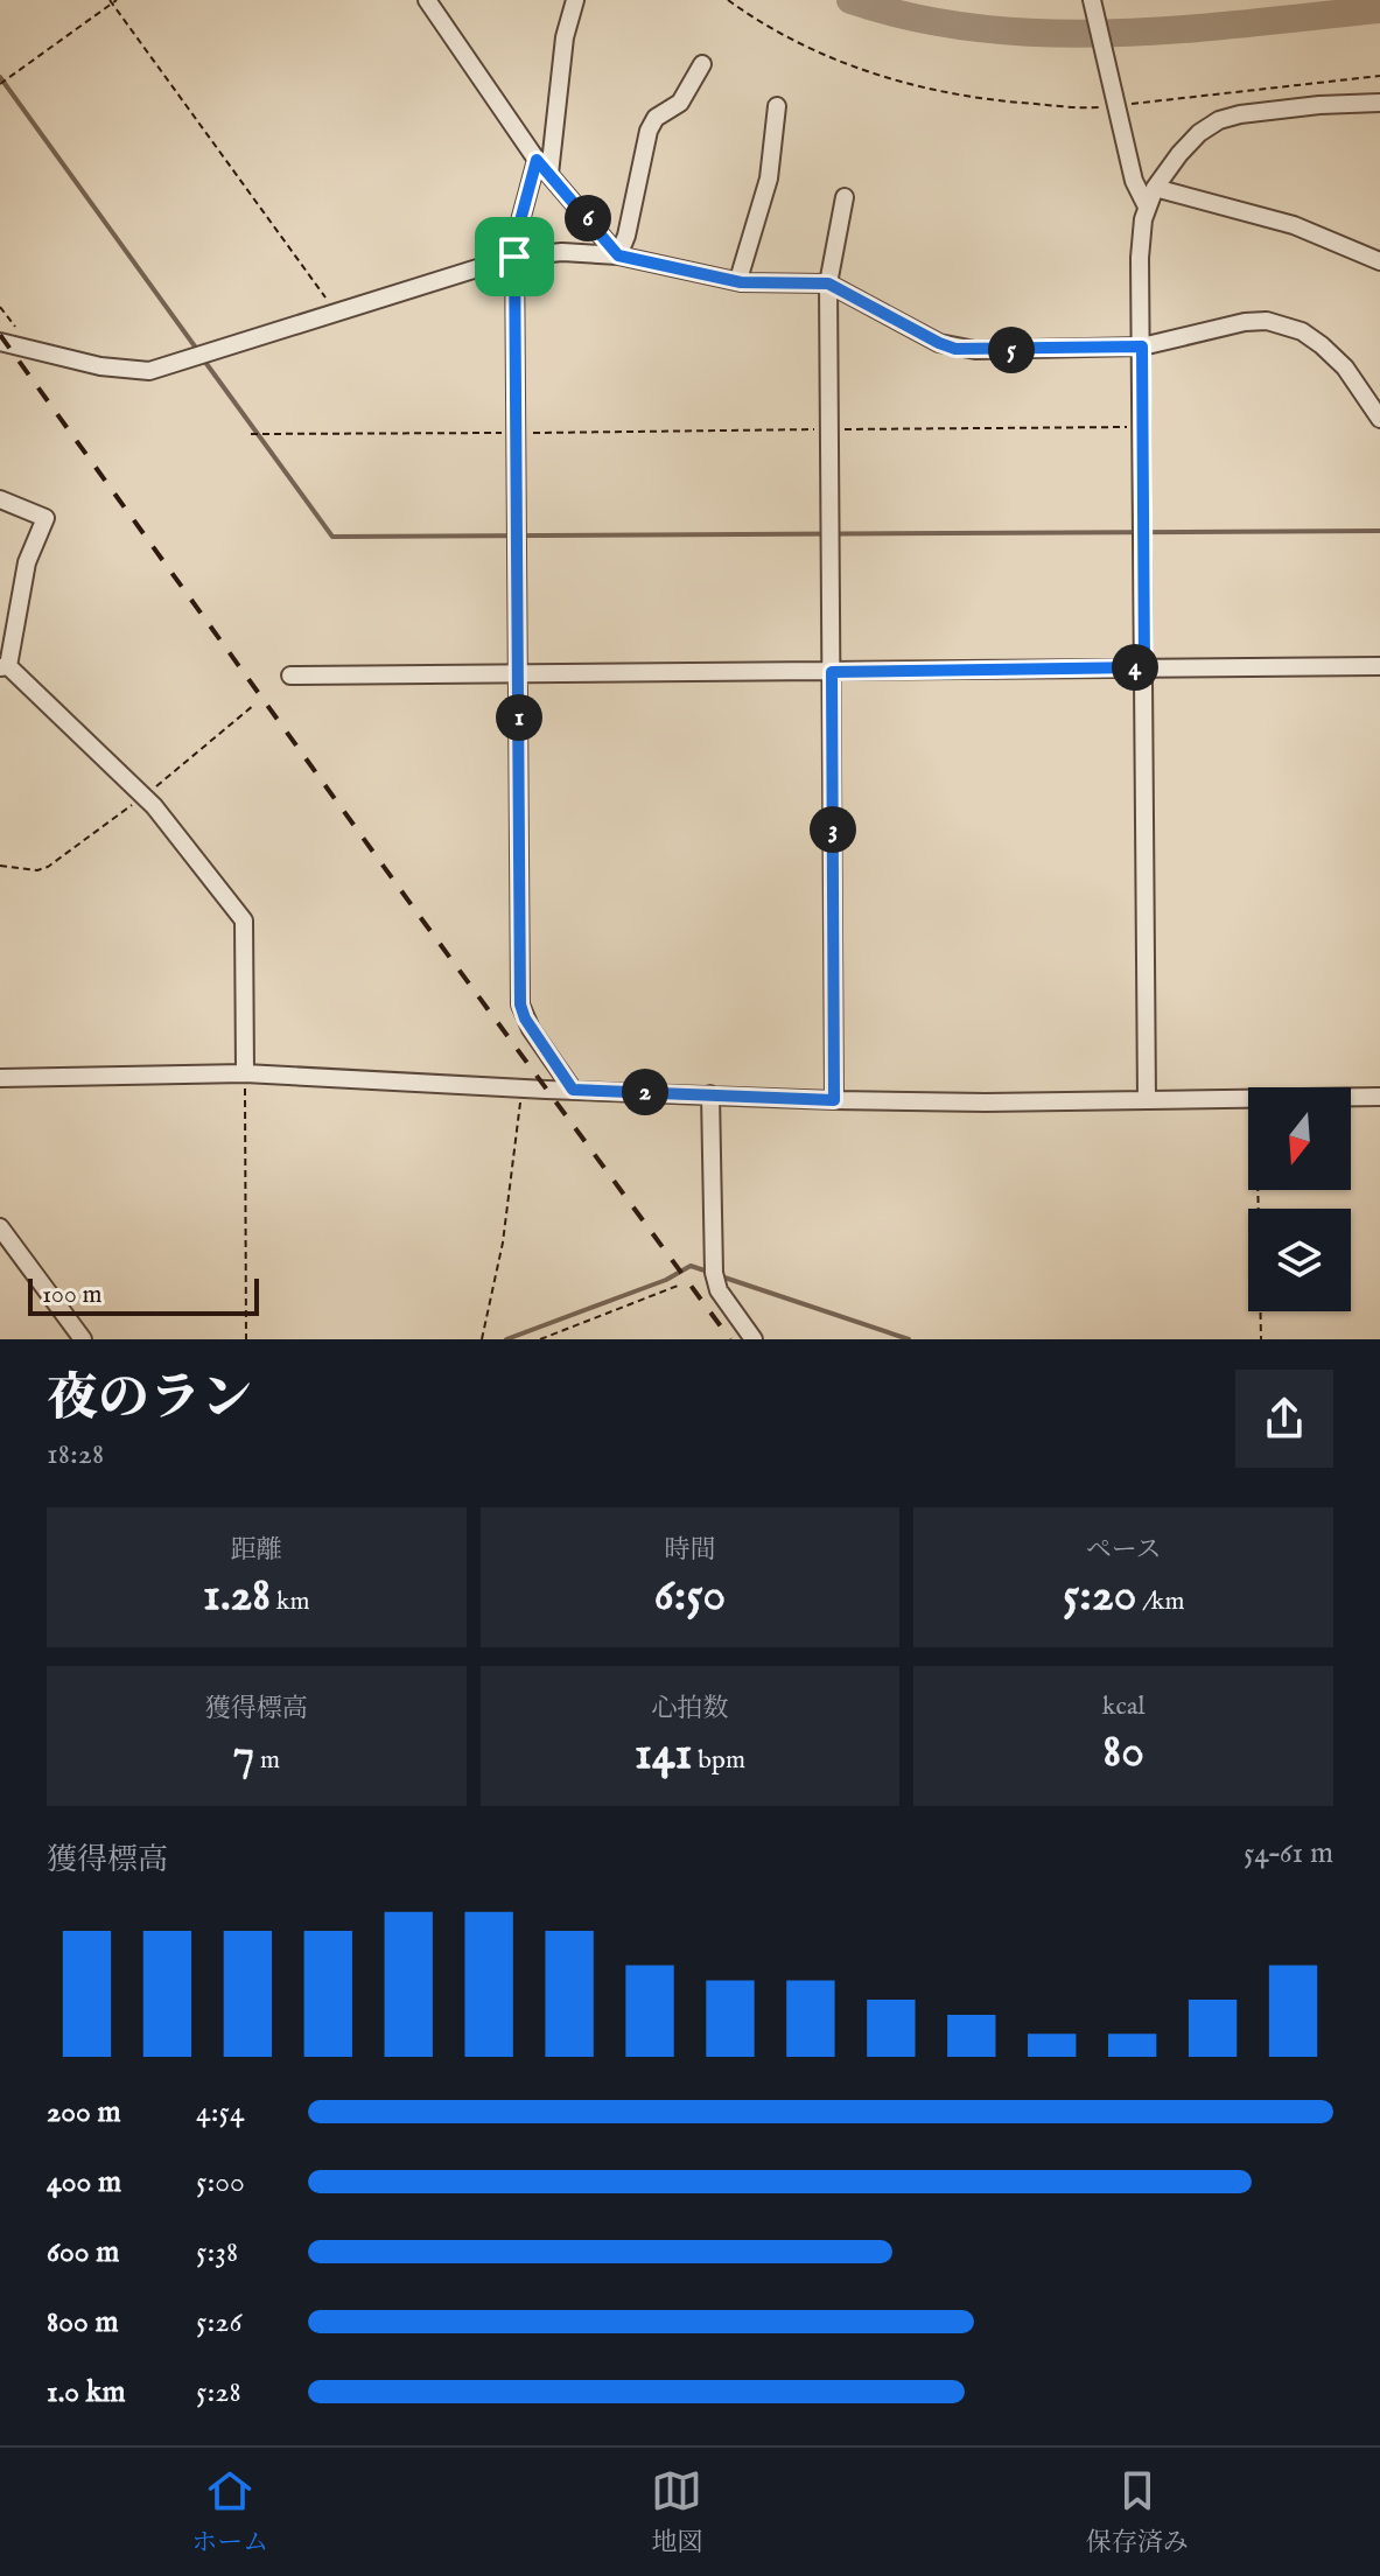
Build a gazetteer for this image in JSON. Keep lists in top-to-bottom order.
{
  "scale_bar": "100 m",
  "north": "bottom",
  "page": {
    "pins": [
      "6",
      "5",
      "4",
      "1",
      "3",
      "2"
    ],
    "scale": "100 m",
    "heading": ["夜のラン", "18:28"],
    "stats": [
      ["距離", "1.28 km"],
      ["時間", "6:50"],
      ["ペース", "5:20 /km"],
      ["獲得標高", "7 m"],
      ["心拍数", "141 bpm"],
      ["kcal", "80"]
    ],
    "chart": ["獲得標高", "54–61 m"],
    "list": [
      {
        "name": "200 m",
        "note": "4:54"
      },
      {
        "name": "400 m",
        "note": "5:00"
      },
      {
        "name": "600 m",
        "note": "5:38"
      },
      {
        "name": "800 m",
        "note": "5:26"
      },
      {
        "name": "1.0 km",
        "note": "5:28"
      }
    ],
    "tabs": ["ホーム", "地図", "保存済み"]
  }
}
